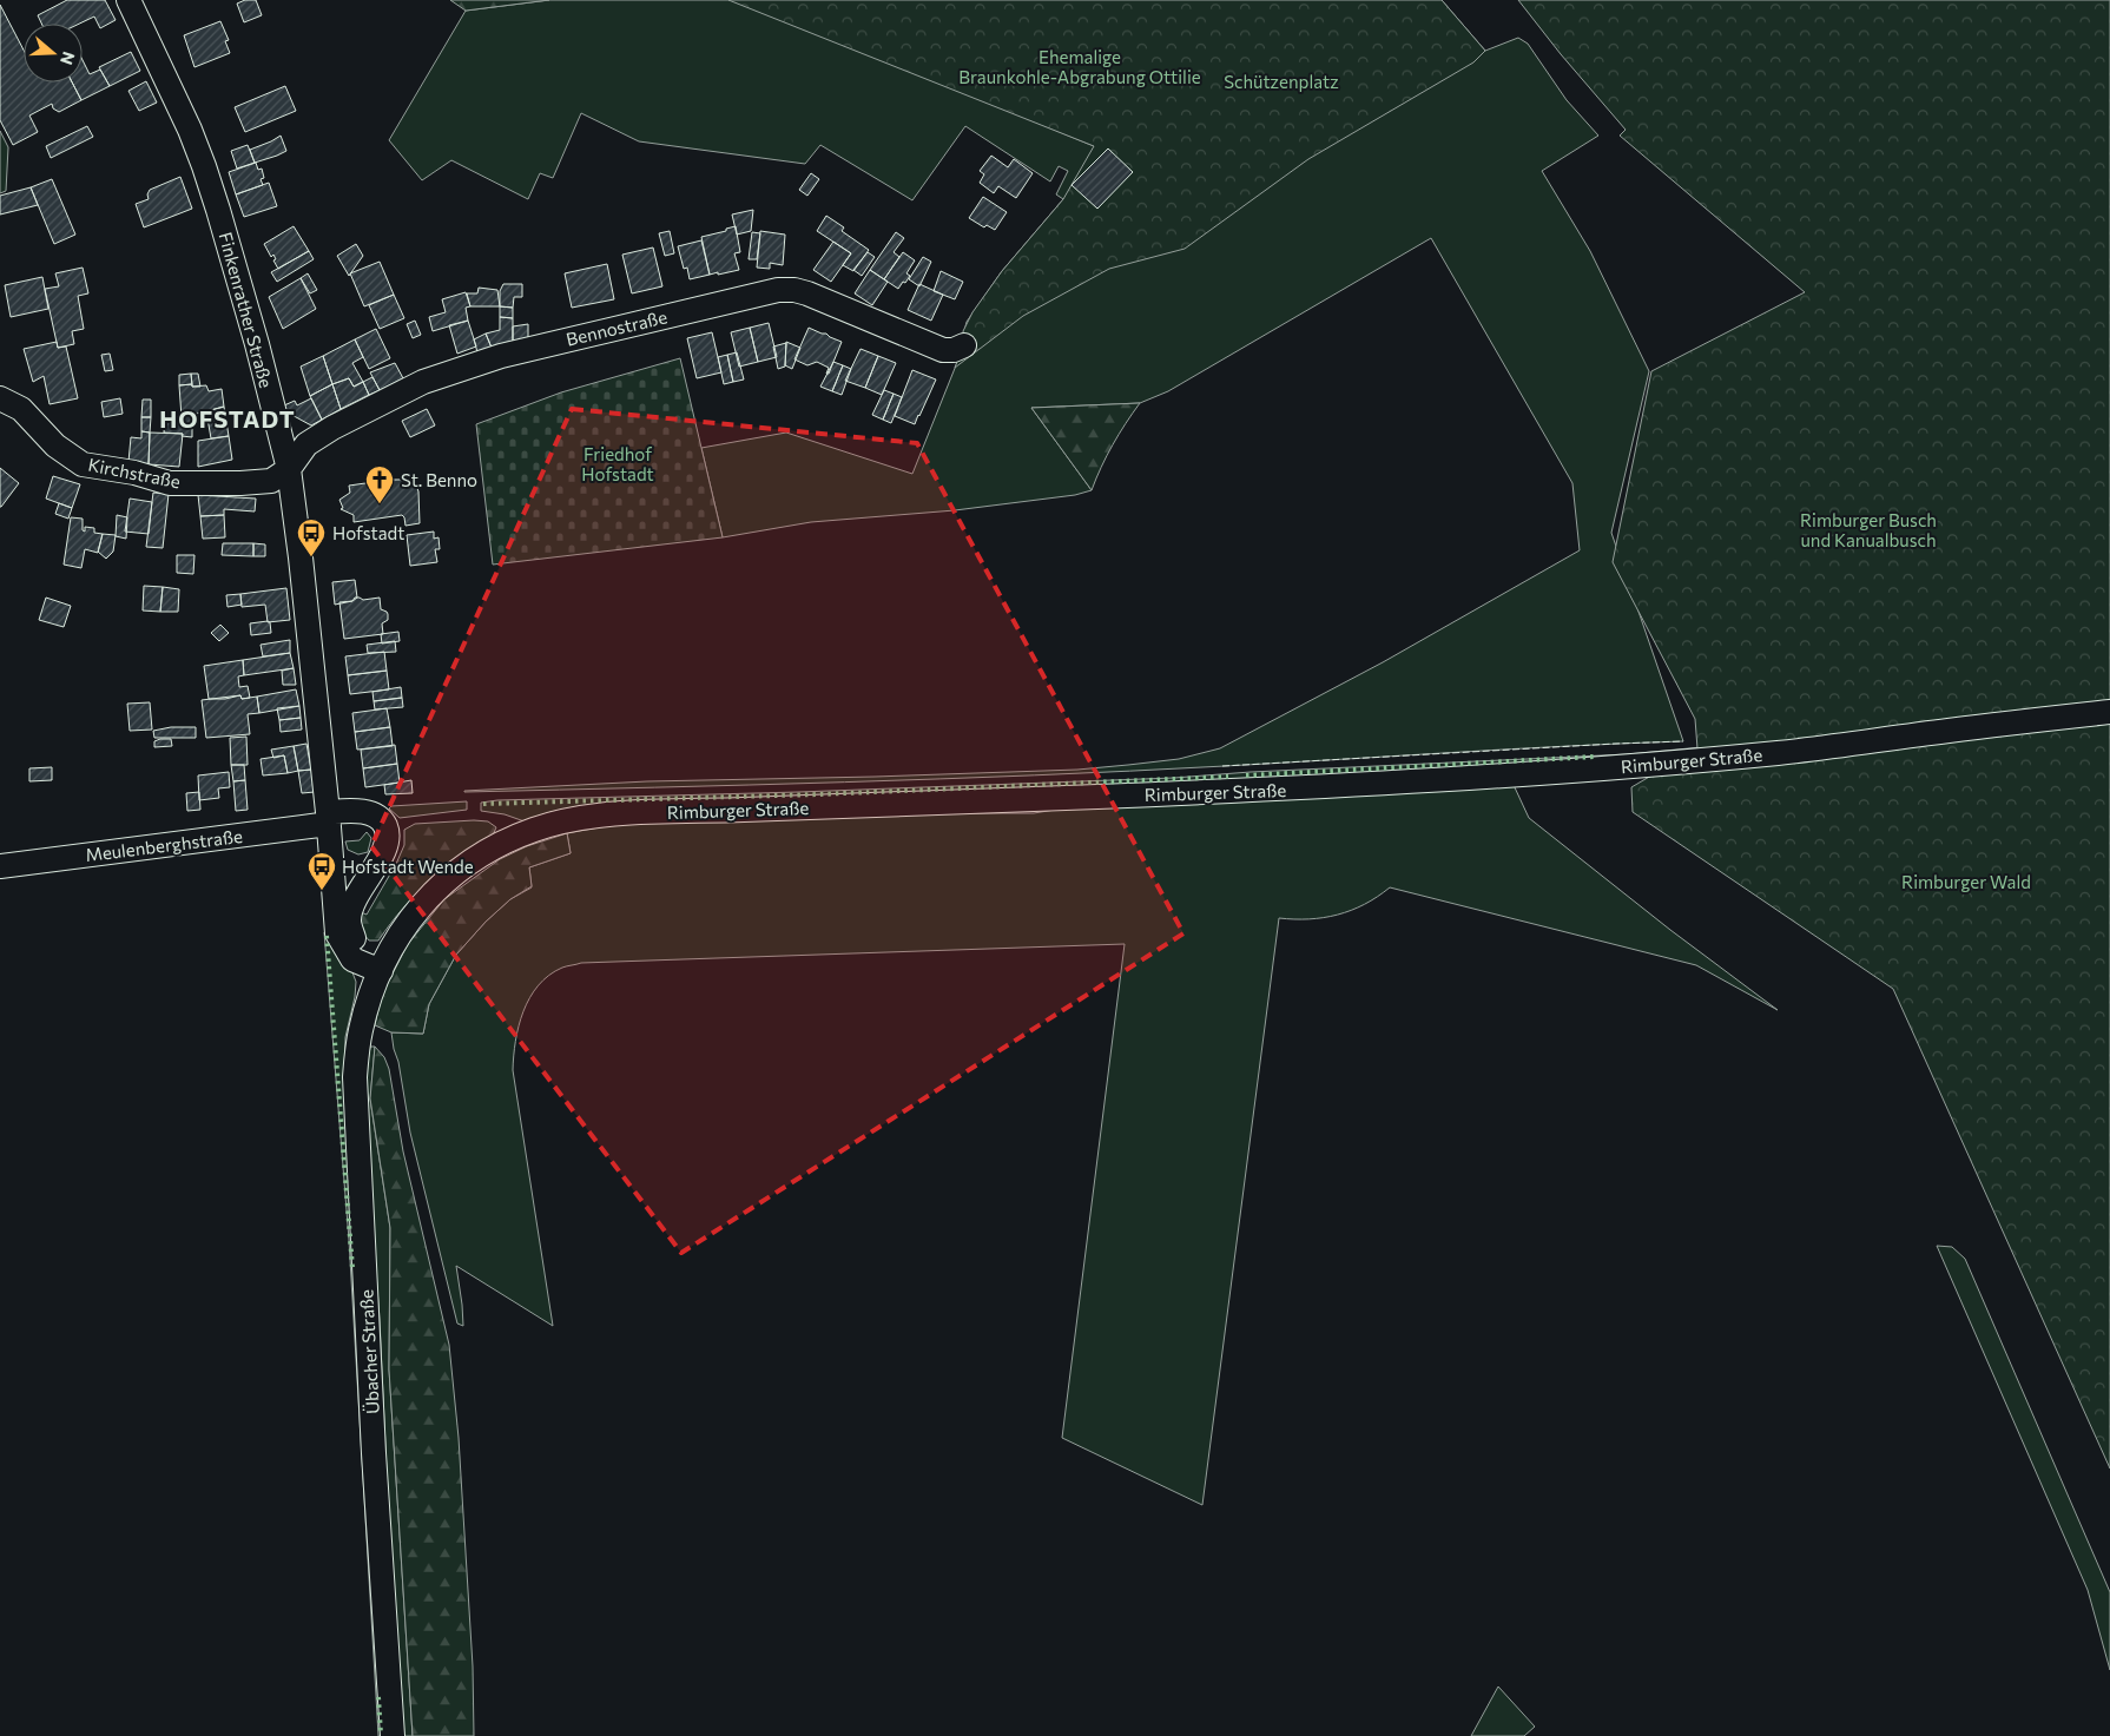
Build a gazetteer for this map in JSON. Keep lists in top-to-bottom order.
{
  "streets": {
    "street": [
      "Finkenrather Straße",
      "Bennostraße",
      "Kirchstraße",
      "Rimburger Straße",
      "Meulenberghstraße",
      "Übacher Straße"
    ]
  },
  "crossings": [
    ["Finkenrather Straße", "Bennostraße"],
    ["Finkenrather Straße", "Kirchstraße"],
    ["Finkenrather Straße", "Rimburger Straße"],
    ["Finkenrather Straße", "Meulenberghstraße"],
    ["Finkenrather Straße", "Übacher Straße"],
    ["Bennostraße", "Kirchstraße"],
    ["Rimburger Straße", "Übacher Straße"]
  ],
  "districts": ["HOFSTADT"],
  "parks": [
    "Ehemalige Braunkohle-Abgrabung Ottilie",
    "Schützenplatz",
    "Friedhof Hofstadt",
    "Rimburger Busch und Kanualbusch",
    "Rimburger Wald"
  ],
  "places": {
    "church": ["St. Benno"],
    "bus stop": ["Hofstadt", "Hofstadt Wende"]
  },
  "north": "right"
}
